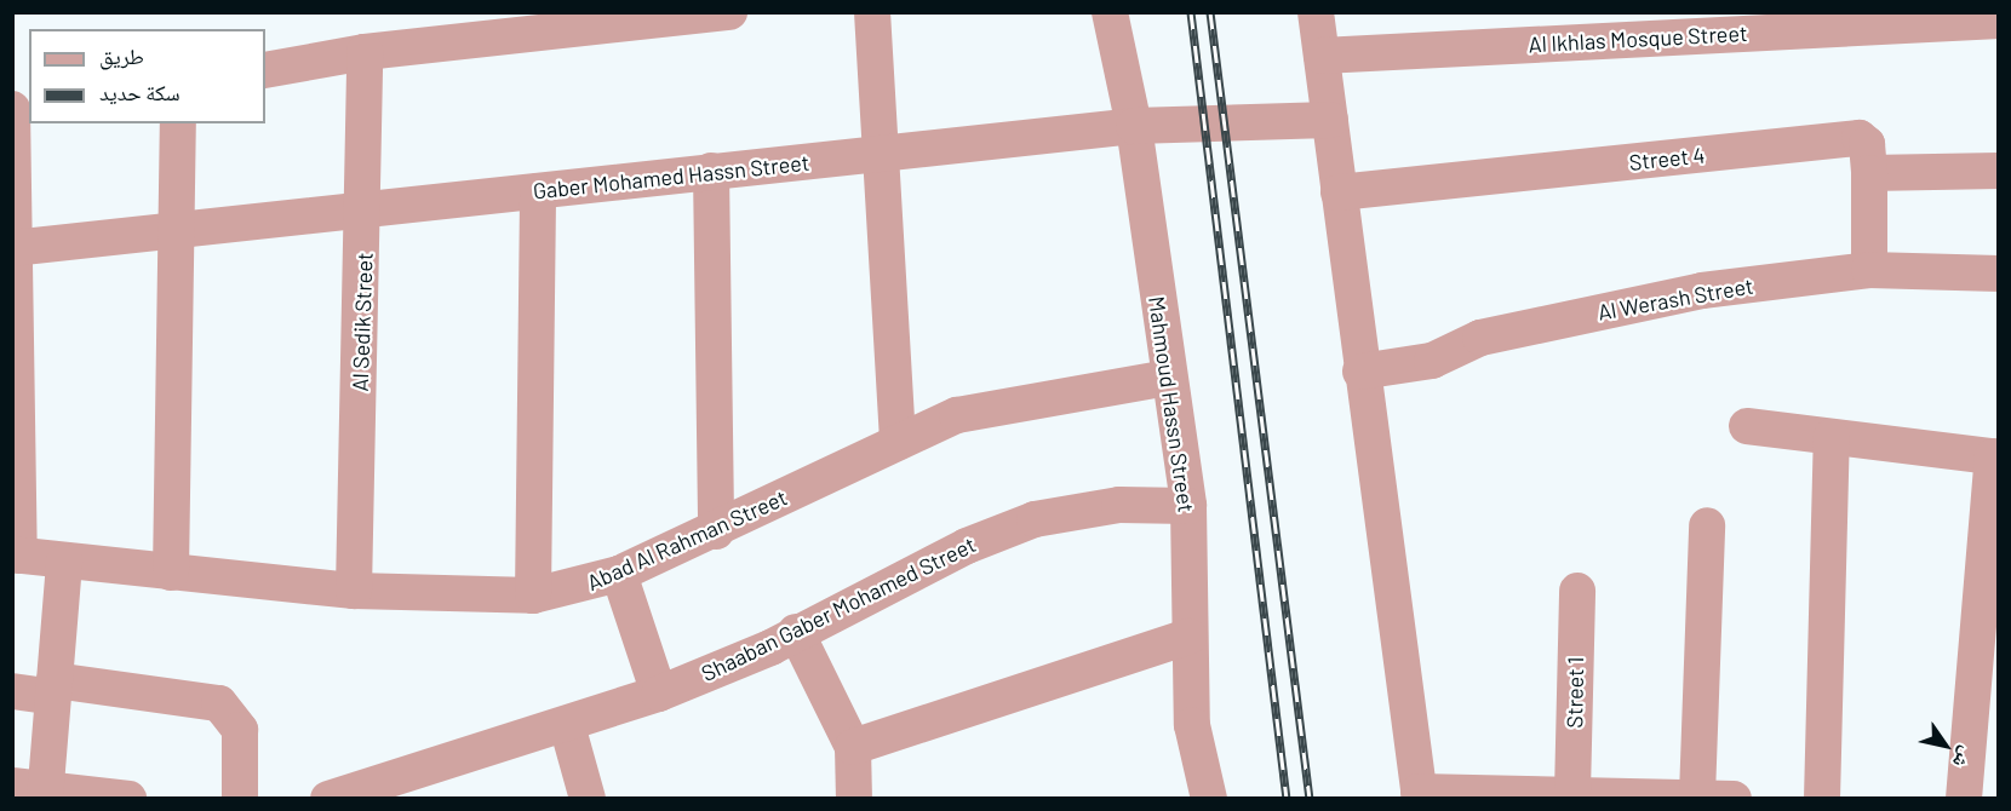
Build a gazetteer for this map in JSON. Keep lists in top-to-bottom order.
{
  "streets": {
    "street": [
      "Al Ikhlas Mosque Street",
      "Street 4",
      "Gaber Mohamed Hassn Street",
      "Al Werash Street",
      "Al Sedik Street",
      "Mahmoud Hassn Street",
      "Abad Al Rahman Street",
      "Shaaban Gaber Mohamed Street",
      "Street 1"
    ]
  },
  "crossings": [
    ["Street 4", "Al Werash Street"],
    ["Gaber Mohamed Hassn Street", "Al Sedik Street"],
    ["Gaber Mohamed Hassn Street", "Mahmoud Hassn Street"],
    ["Al Sedik Street", "Abad Al Rahman Street"],
    ["Mahmoud Hassn Street", "Abad Al Rahman Street"],
    ["Mahmoud Hassn Street", "Shaaban Gaber Mohamed Street"]
  ],
  "legend": ["طريق", "سكة حديد"],
  "north": "bottom right"
}
